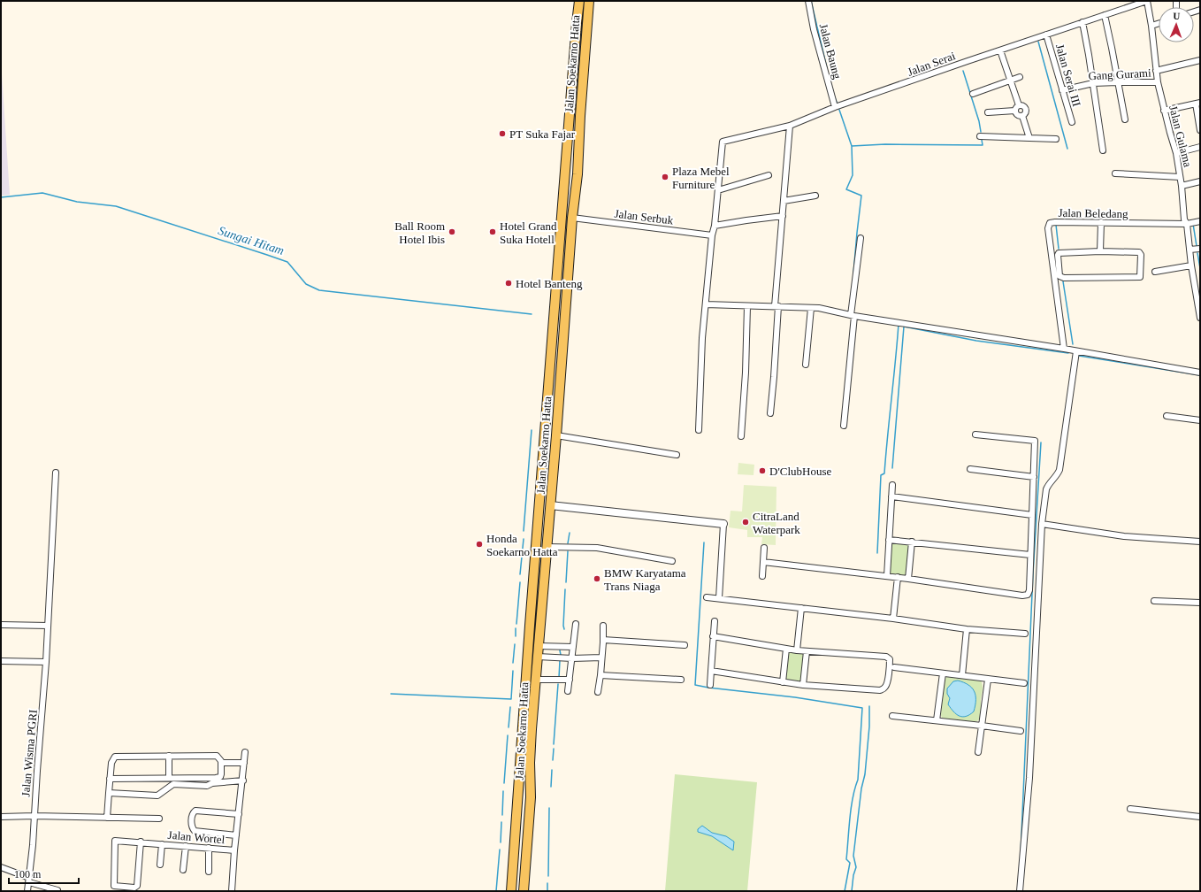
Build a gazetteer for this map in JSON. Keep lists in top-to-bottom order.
{
  "streets": {
    "main road": ["Jalan Soekarno Hatta"],
    "street": [
      "Jalan Baung",
      "Jalan Serai",
      "Gang Gurami",
      "Jalan Serai III",
      "Jalan Gulama",
      "Jalan Beledang",
      "Jalan Serbuk",
      "Jalan Wisma PGRI",
      "Jalan Wortel"
    ]
  },
  "crossings": [
    ["Jalan Baung", "Jalan Serai"],
    ["Jalan Soekarno Hatta", "Jalan Serbuk"],
    ["Jalan Serai", "Jalan Serai III"],
    ["Jalan Serai", "Jalan Gulama"],
    ["Gang Gurami", "Jalan Serai III"],
    ["Gang Gurami", "Jalan Gulama"],
    ["Jalan Gulama", "Jalan Beledang"]
  ],
  "water": ["Sungai Hitam"],
  "places": [
    "PT Suka Fajar",
    "Plaza Mebel Furniture",
    "Ball Room Hotel Ibis",
    "Hotel Grand Suka Hotell",
    "Hotel Banteng",
    "D'ClubHouse",
    "CitraLand Waterpark",
    "Honda Soekarno Hatta",
    "BMW Karyatama Trans Niaga"
  ],
  "scale_bar": "100 m",
  "north": "top"
}
